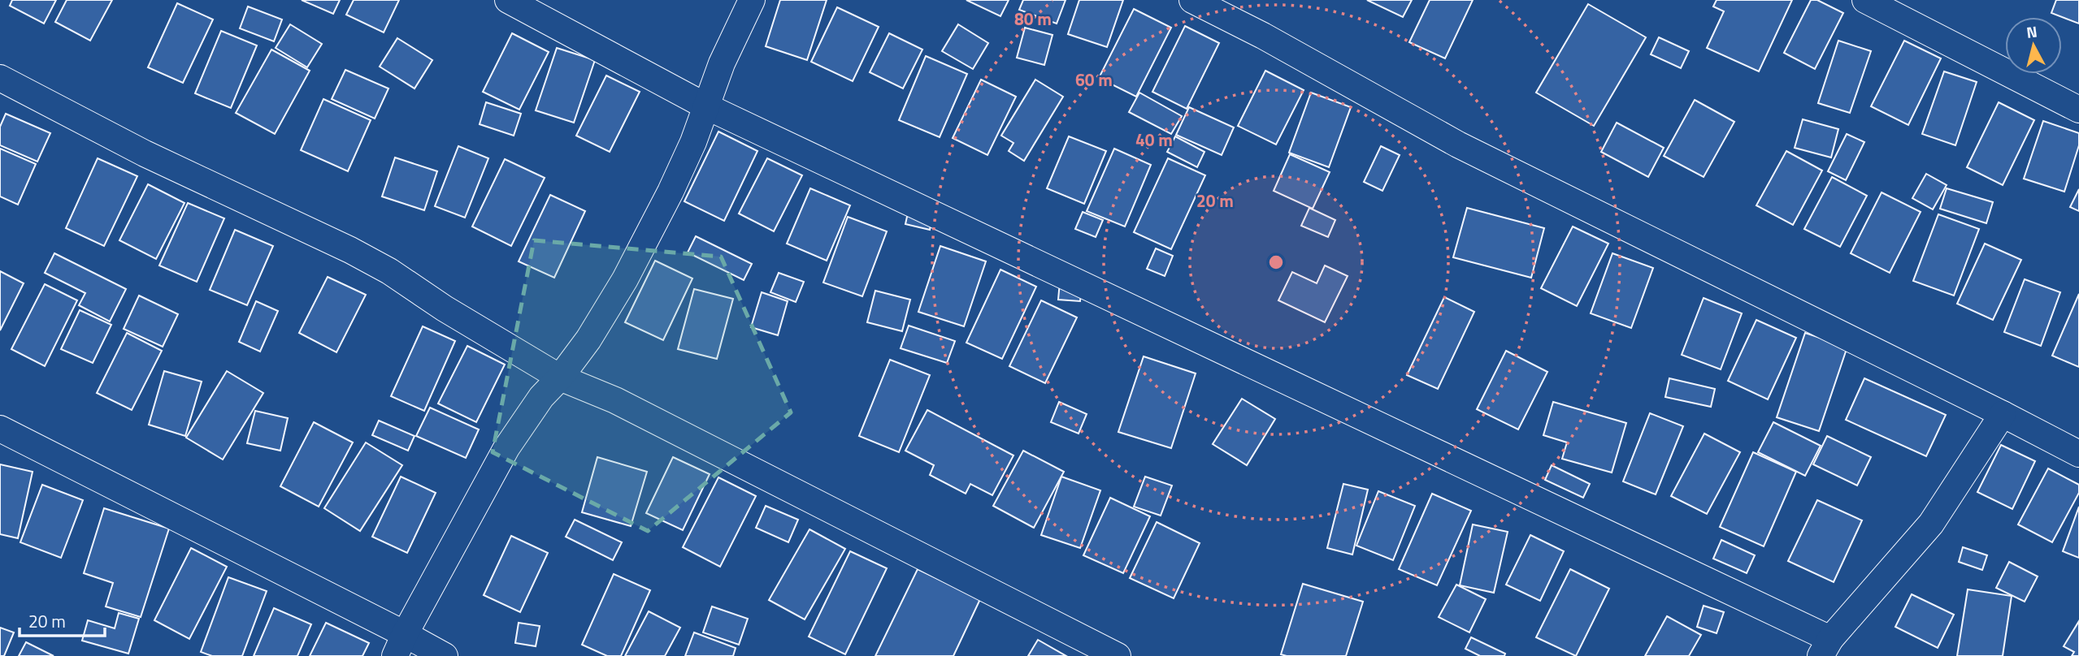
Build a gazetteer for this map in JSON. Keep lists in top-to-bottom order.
{
  "scale_bar": "20 m",
  "north": "top",
  "rings": [
    "80 m",
    "60 m",
    "40 m",
    "20 m"
  ]
}
